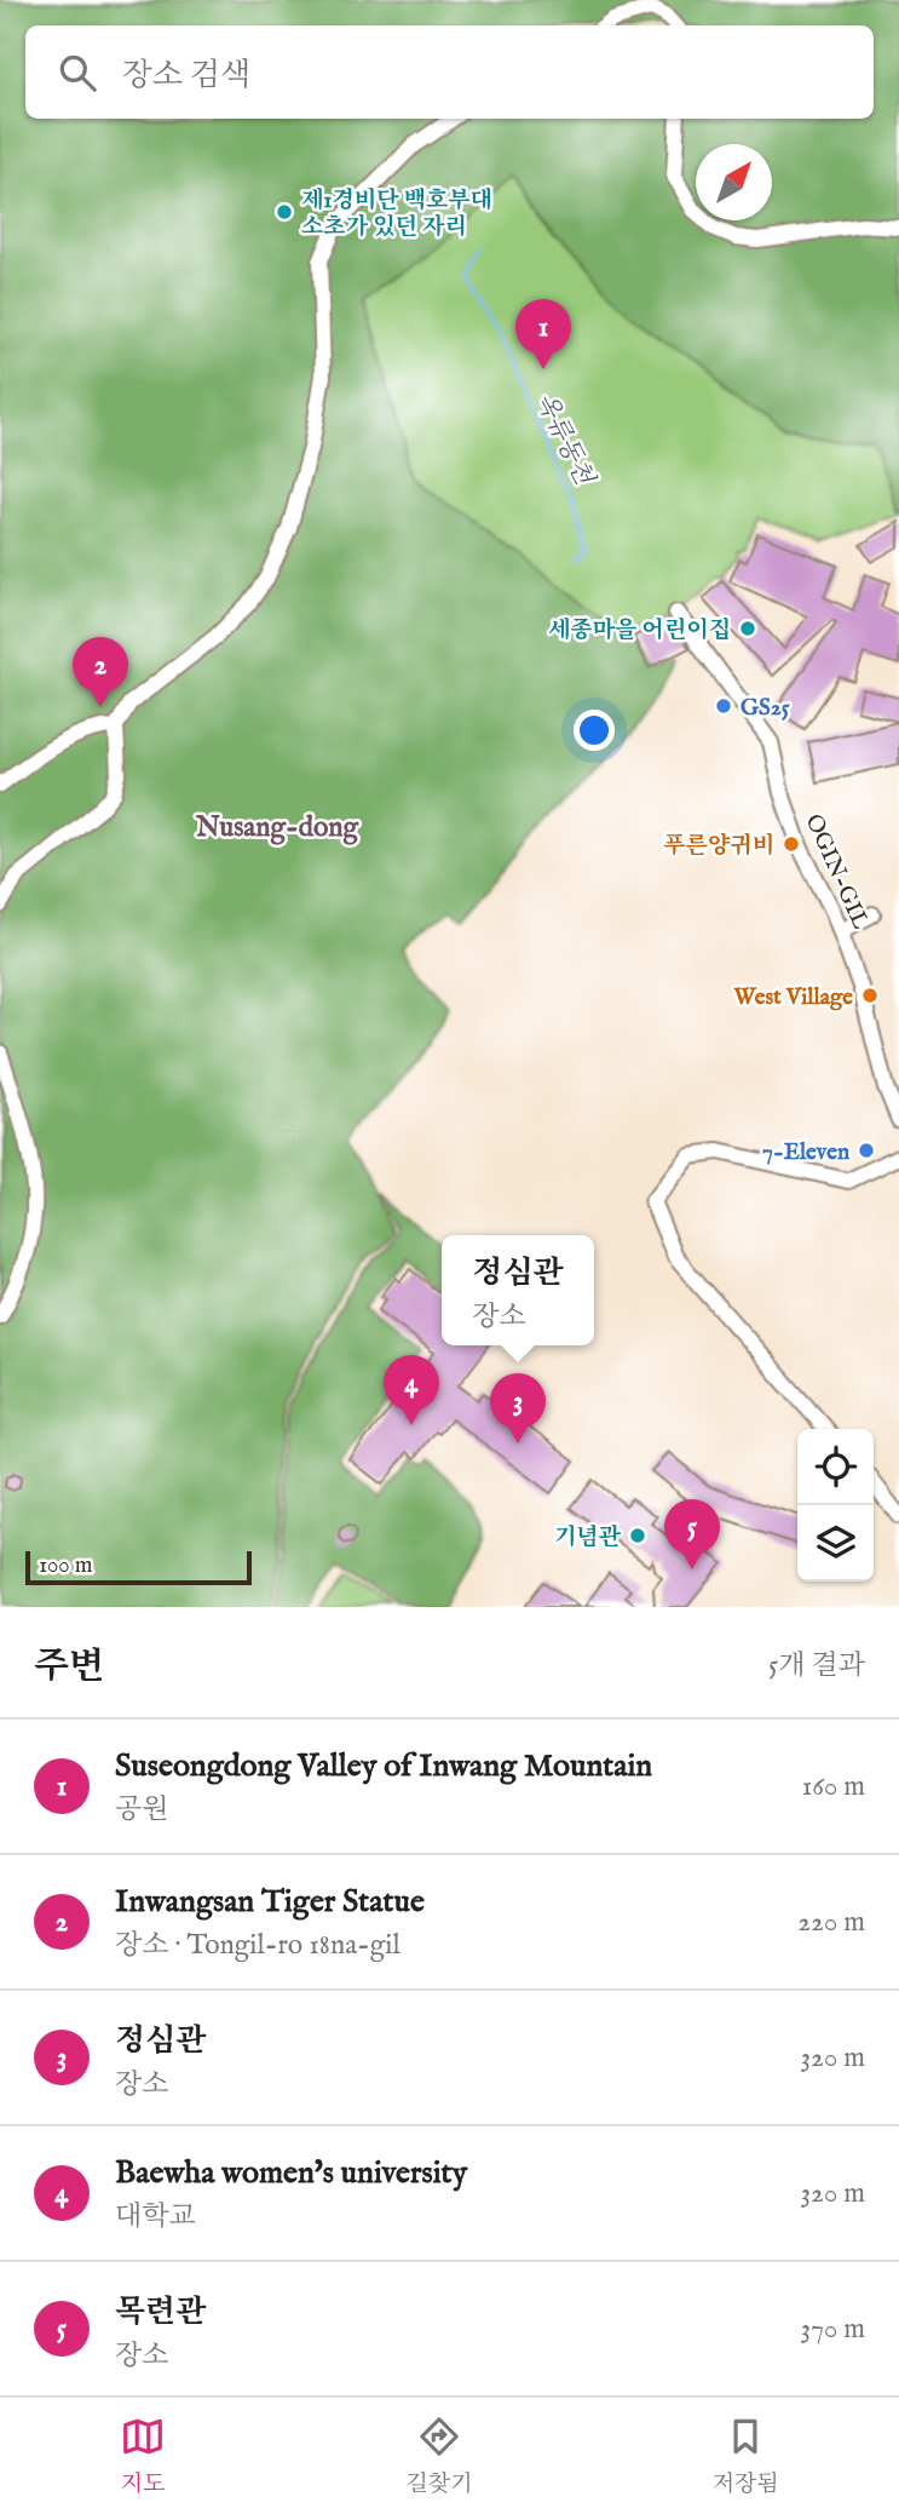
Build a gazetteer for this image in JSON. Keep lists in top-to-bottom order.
{
  "streets": {
    "street": ["OGIN-GIL"]
  },
  "districts": ["Nusang-dong"],
  "water": ["옥류동천"],
  "places": [
    "제1경비단 백호부대 소초가 있던 자리",
    "세종마을 어린이집",
    "GS25",
    "푸른양귀비",
    "West Village",
    "7-Eleven",
    "기념관"
  ],
  "scale_bar": "100 m",
  "north": "top right",
  "page": {
    "search": "장소 검색",
    "pins": [
      "1",
      "2",
      "4",
      "3",
      "5"
    ],
    "popup": ["정심관", "장소"],
    "scale": "100 m",
    "heading": ["주변", "5개 결과"],
    "list": [
      {
        "mark": "1",
        "name": "Suseongdong Valley of Inwang Mountain",
        "note": "공원",
        "value": "160 m"
      },
      {
        "mark": "2",
        "name": "Inwangsan Tiger Statue",
        "note": "장소 · Tongil-ro 18na-gil",
        "value": "220 m"
      },
      {
        "mark": "3",
        "name": "정심관",
        "note": "장소",
        "value": "320 m"
      },
      {
        "mark": "4",
        "name": "Baewha women's university",
        "note": "대학교",
        "value": "320 m"
      },
      {
        "mark": "5",
        "name": "목련관",
        "note": "장소",
        "value": "370 m"
      }
    ],
    "nav": ["지도", "길찾기", "저장됨"]
  }
}
